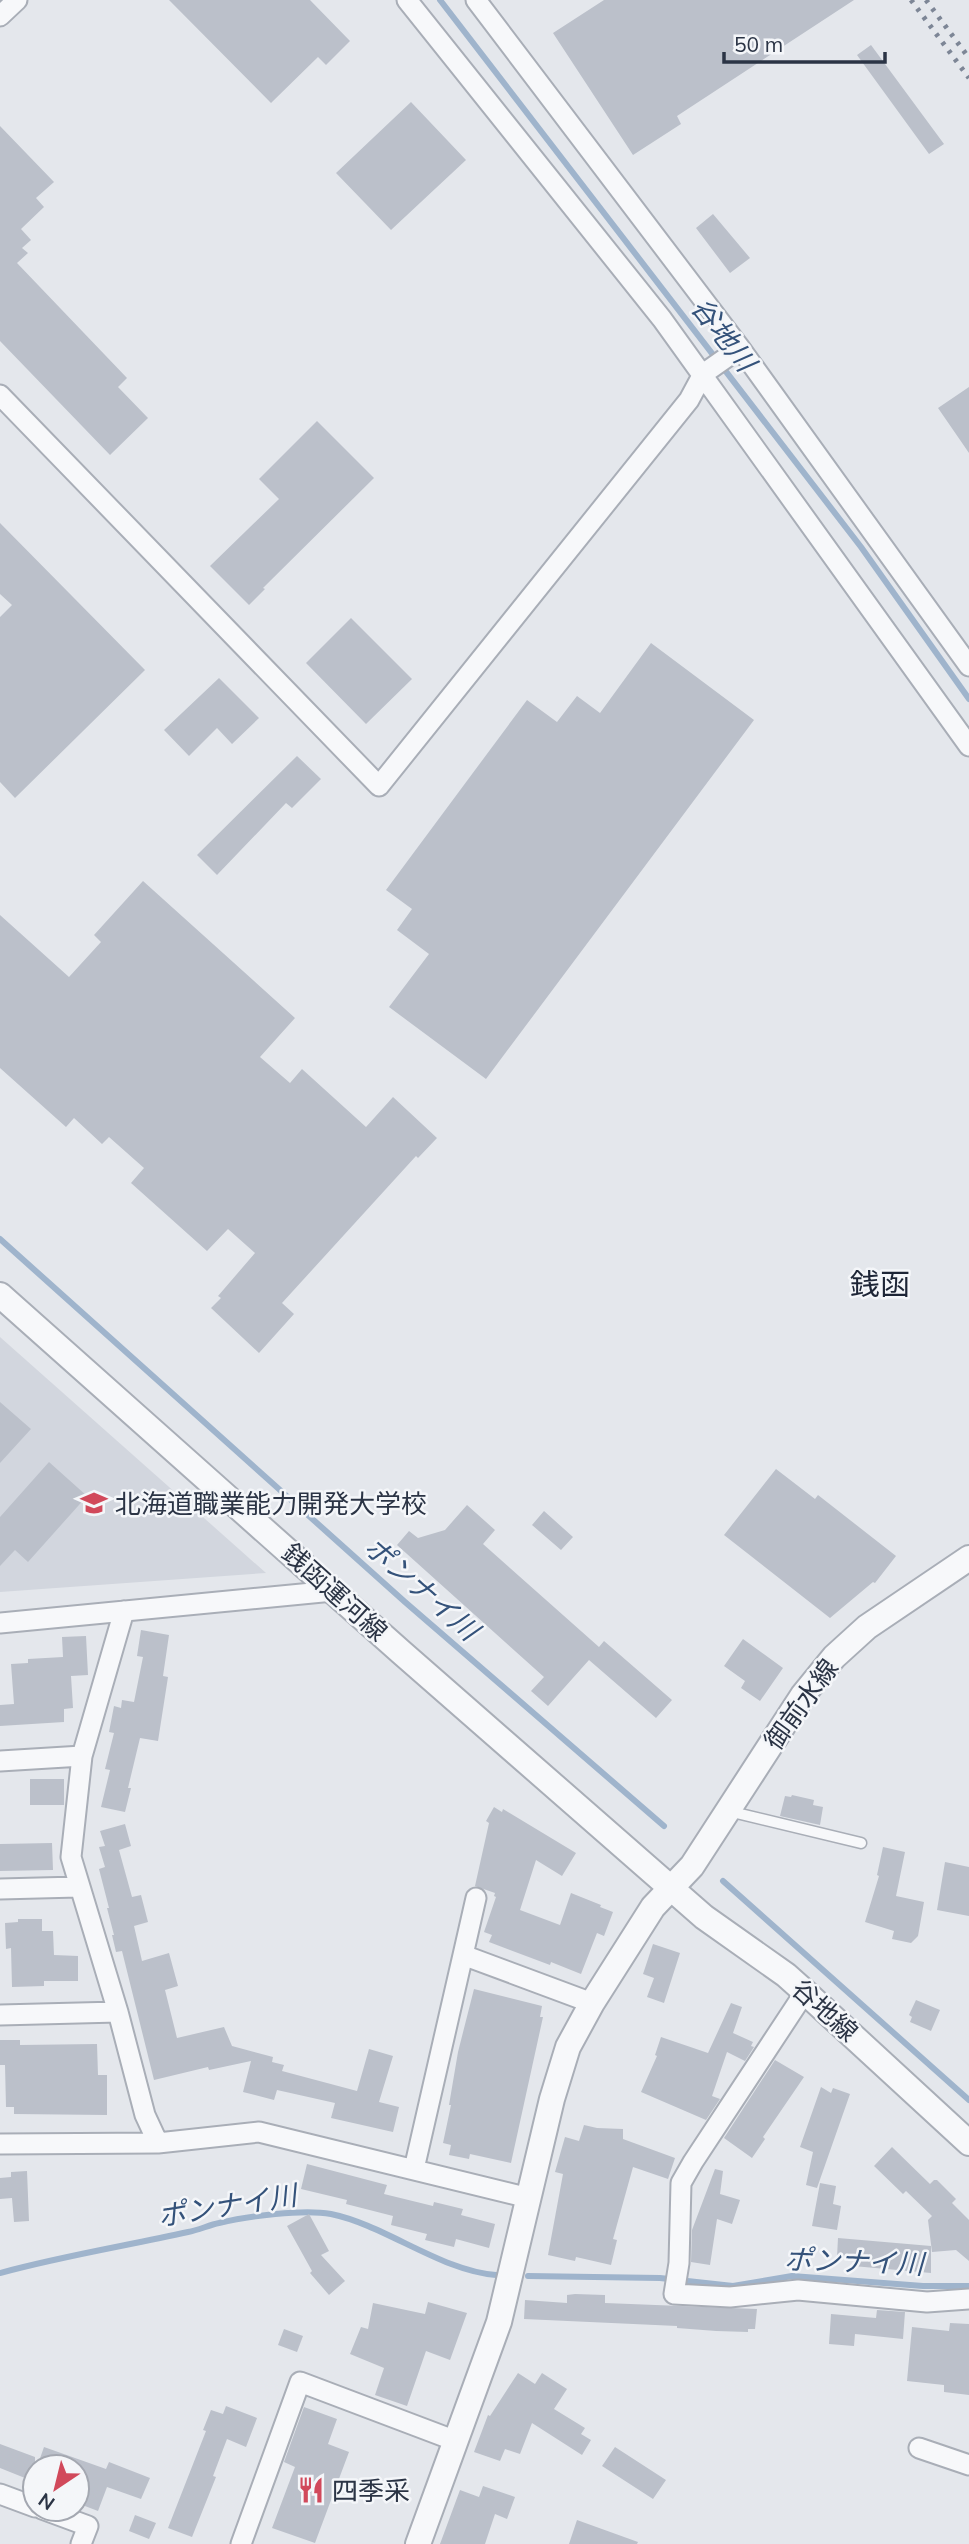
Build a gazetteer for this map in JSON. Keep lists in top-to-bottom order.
{
  "streets": {
    "street": ["銭函運河線", "御前水線", "谷地線"]
  },
  "crossings": [
    ["銭函運河線", "御前水線"],
    ["銭函運河線", "谷地線"],
    ["御前水線", "谷地線"]
  ],
  "districts": ["銭函"],
  "water": ["谷地川", "ポンナイ川"],
  "places": {
    "school or university": ["北海道職業能力開発大学校"],
    "restaurant": ["四季采"]
  },
  "scale_bar": "50 m",
  "north": "bottom left"
}
